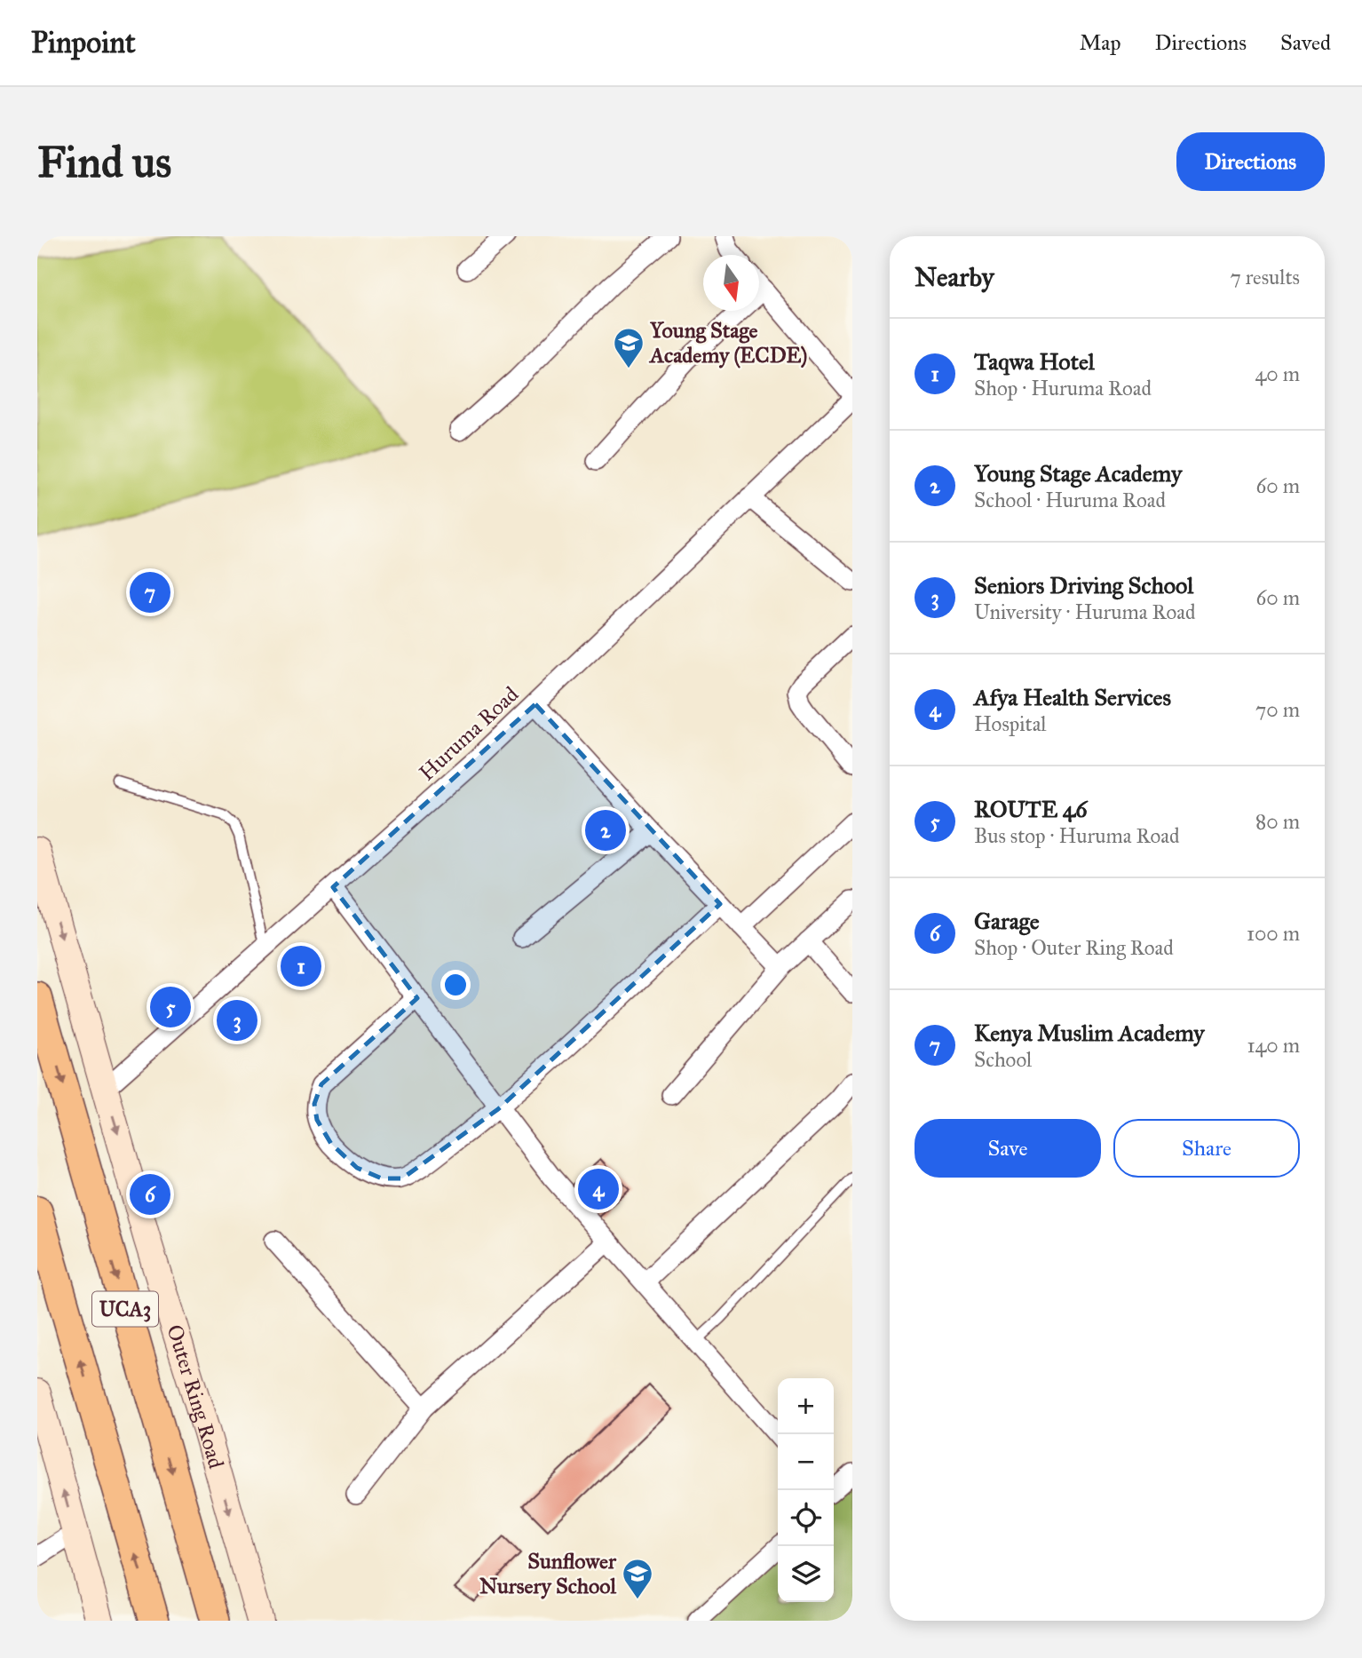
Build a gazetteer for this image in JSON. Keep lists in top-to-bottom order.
{
  "streets": {
    "main road": ["UCA3", "Outer Ring Road"],
    "street": ["Huruma Road"]
  },
  "crossings": [
    ["Huruma Road", "Outer Ring Road"]
  ],
  "places": {
    "school or university": ["Young Stage Academy (ECDE)", "Sunflower Nursery School"]
  },
  "north": "bottom",
  "page": {
    "header": "Pinpoint",
    "nav": ["Map", "Directions", "Saved"],
    "buttons": [
      "Directions",
      ["Save", "Share"]
    ],
    "title": "Find us",
    "heading": ["Nearby", "7 results"],
    "list": [
      {
        "mark": "1",
        "name": "Taqwa Hotel",
        "note": "Shop · Huruma Road",
        "value": "40 m"
      },
      {
        "mark": "2",
        "name": "Young Stage Academy",
        "note": "School · Huruma Road",
        "value": "60 m"
      },
      {
        "mark": "3",
        "name": "Seniors Driving School",
        "note": "University · Huruma Road",
        "value": "60 m"
      },
      {
        "mark": "4",
        "name": "Afya Health Services",
        "note": "Hospital",
        "value": "70 m"
      },
      {
        "mark": "5",
        "name": "ROUTE 46",
        "note": "Bus stop · Huruma Road",
        "value": "80 m"
      },
      {
        "mark": "6",
        "name": "Garage",
        "note": "Shop · Outer Ring Road",
        "value": "100 m"
      },
      {
        "mark": "7",
        "name": "Kenya Muslim Academy",
        "note": "School",
        "value": "140 m"
      }
    ],
    "pins": [
      "7",
      "2",
      "1",
      "5",
      "3",
      "4",
      "6"
    ],
    "map_buttons": ["+", "−"]
  }
}
